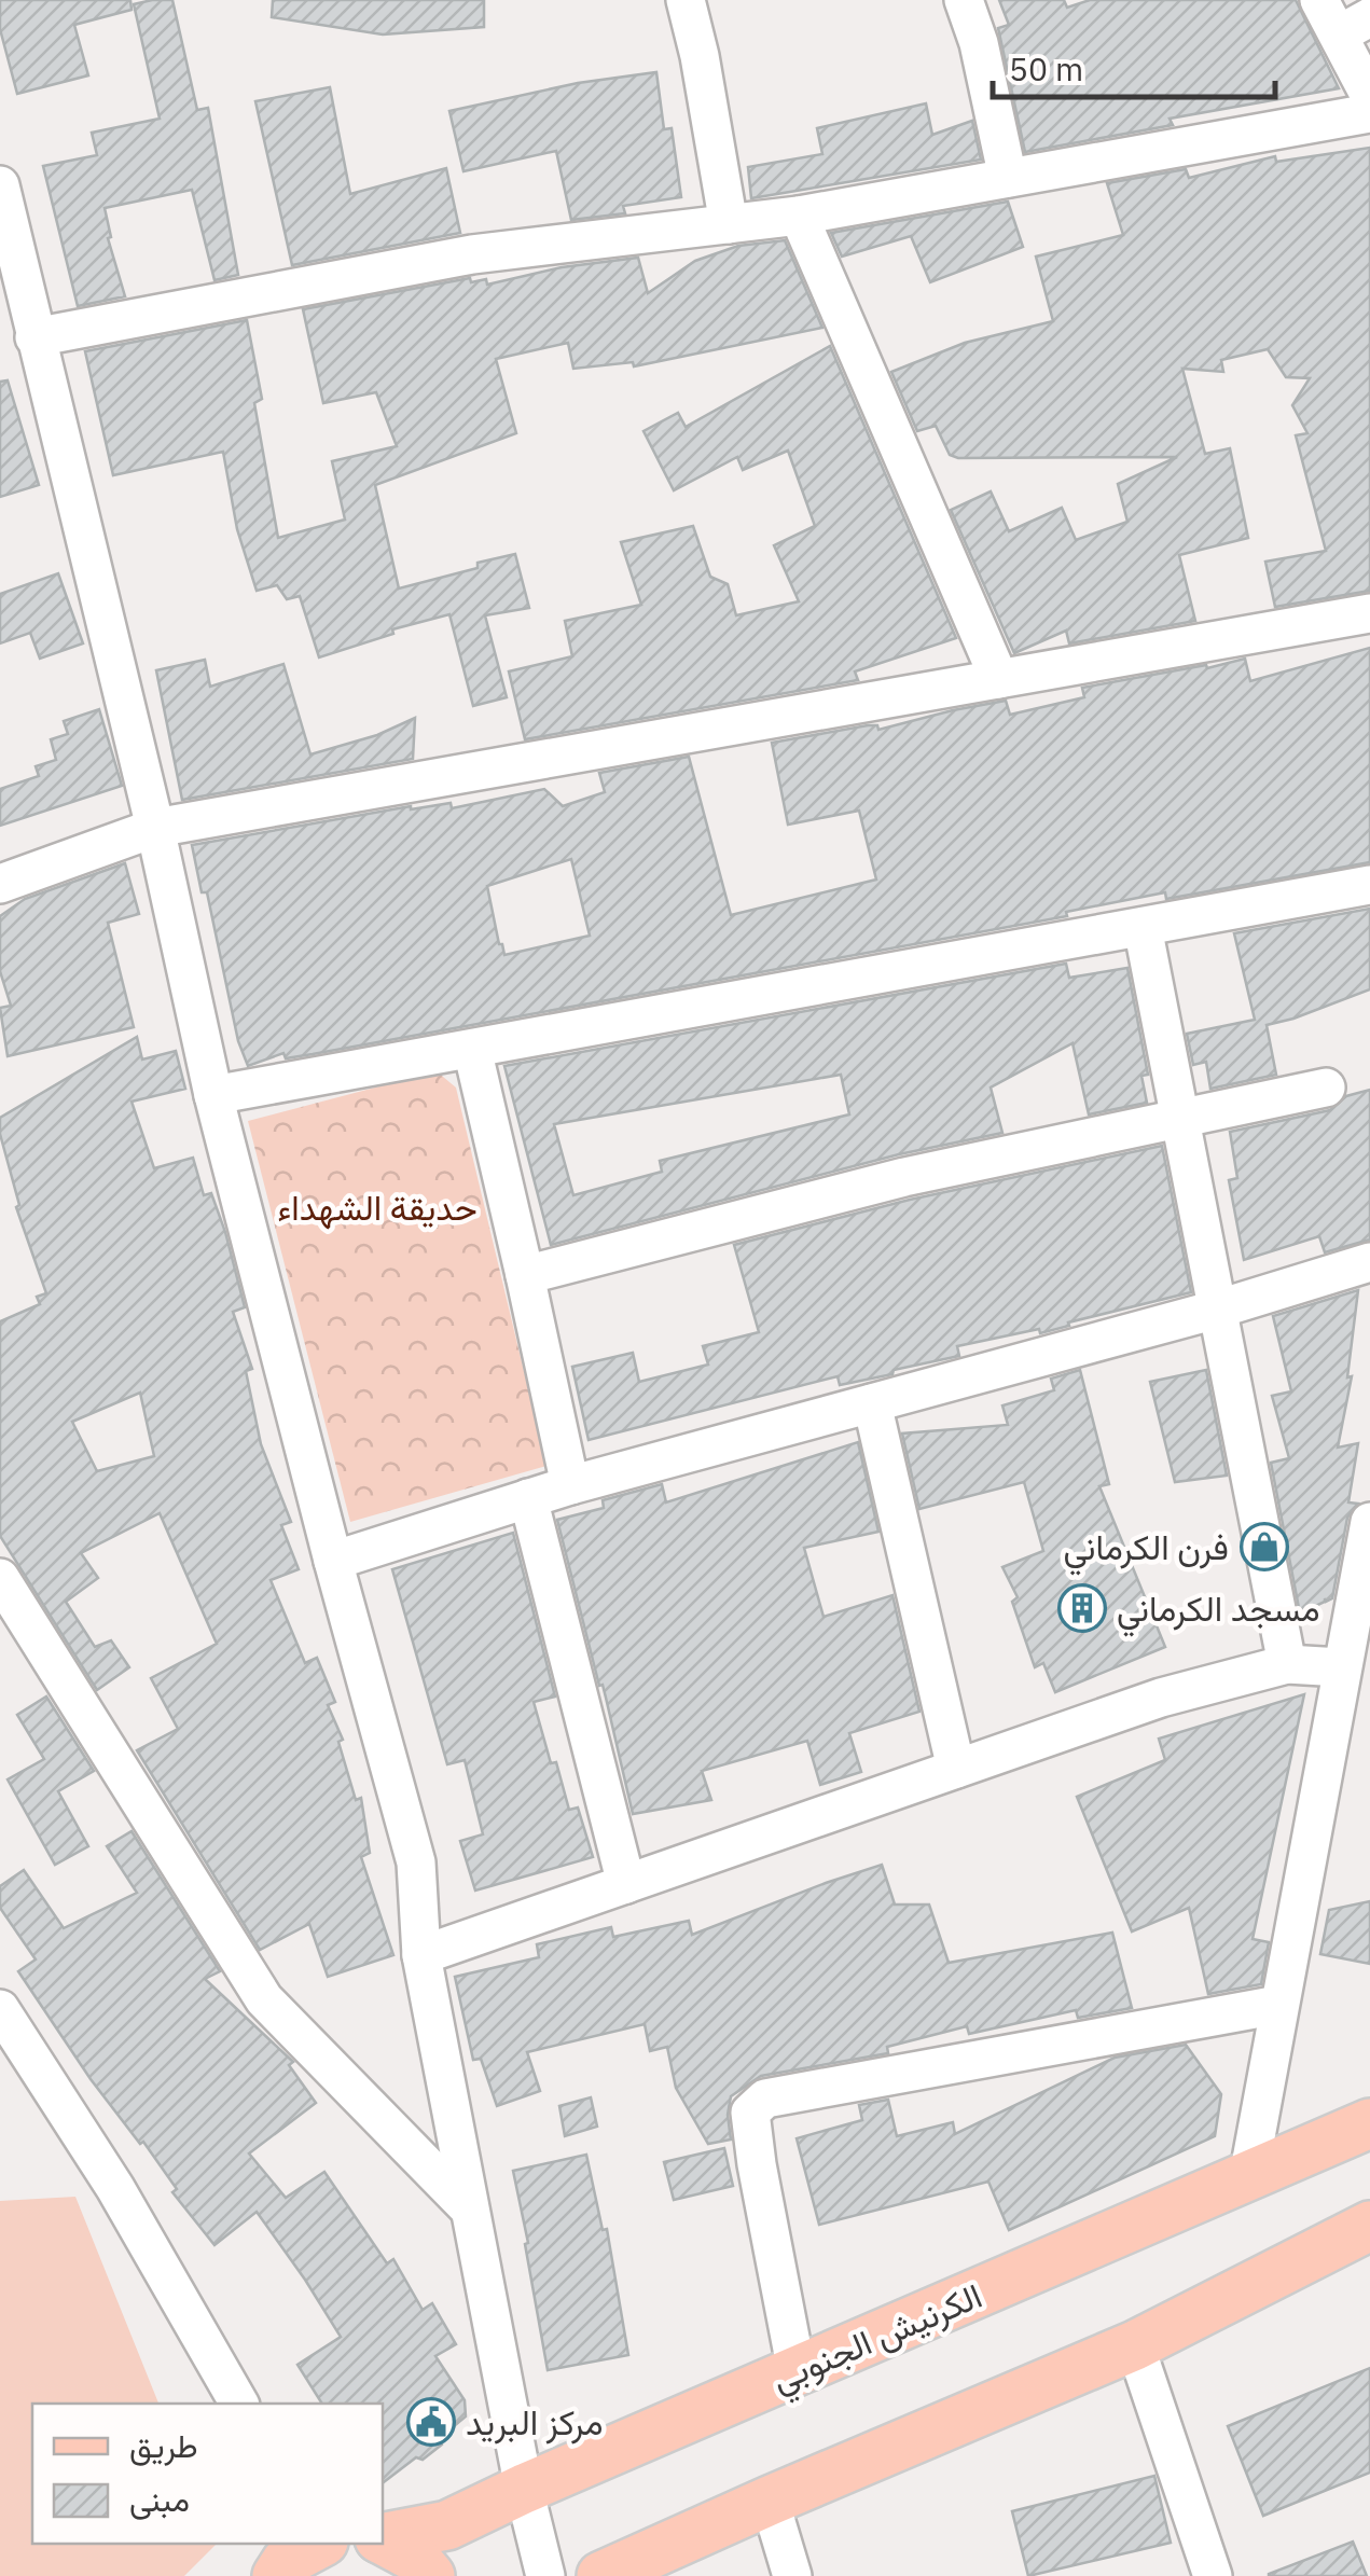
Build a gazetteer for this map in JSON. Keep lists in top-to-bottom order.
{
  "streets": {
    "main road": ["الكرنيش الجنوبي"]
  },
  "parks": ["حديقة الشهداء"],
  "places": {
    "shop": ["فرن الكرماني"],
    "building": ["مسجد الكرماني"],
    "public building": ["مركز البريد"]
  },
  "legend": ["طريق", "مبنى"],
  "scale_bar": "50 m"
}
